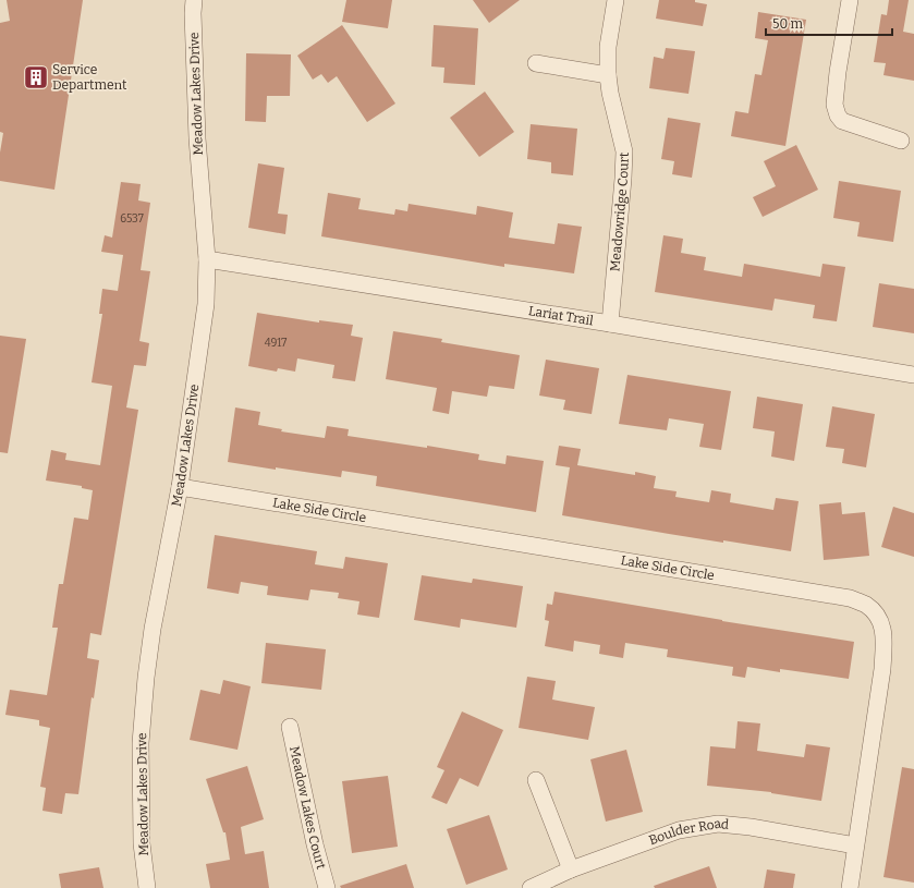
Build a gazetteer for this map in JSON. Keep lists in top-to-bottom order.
{
  "streets": {
    "street": [
      "Meadow Lakes Drive",
      "Meadowridge Court",
      "Lariat Trail",
      "Lake Side Circle",
      "Meadow Lakes Court",
      "Boulder Road"
    ]
  },
  "crossings": [
    ["Meadow Lakes Drive", "Lariat Trail"],
    ["Meadow Lakes Drive", "Lake Side Circle"],
    ["Meadowridge Court", "Lariat Trail"],
    ["Lake Side Circle", "Boulder Road"]
  ],
  "places": {
    "building": ["Service Department"]
  },
  "house_numbers": ["6537", "4917"],
  "scale_bar": "50 m"
}
